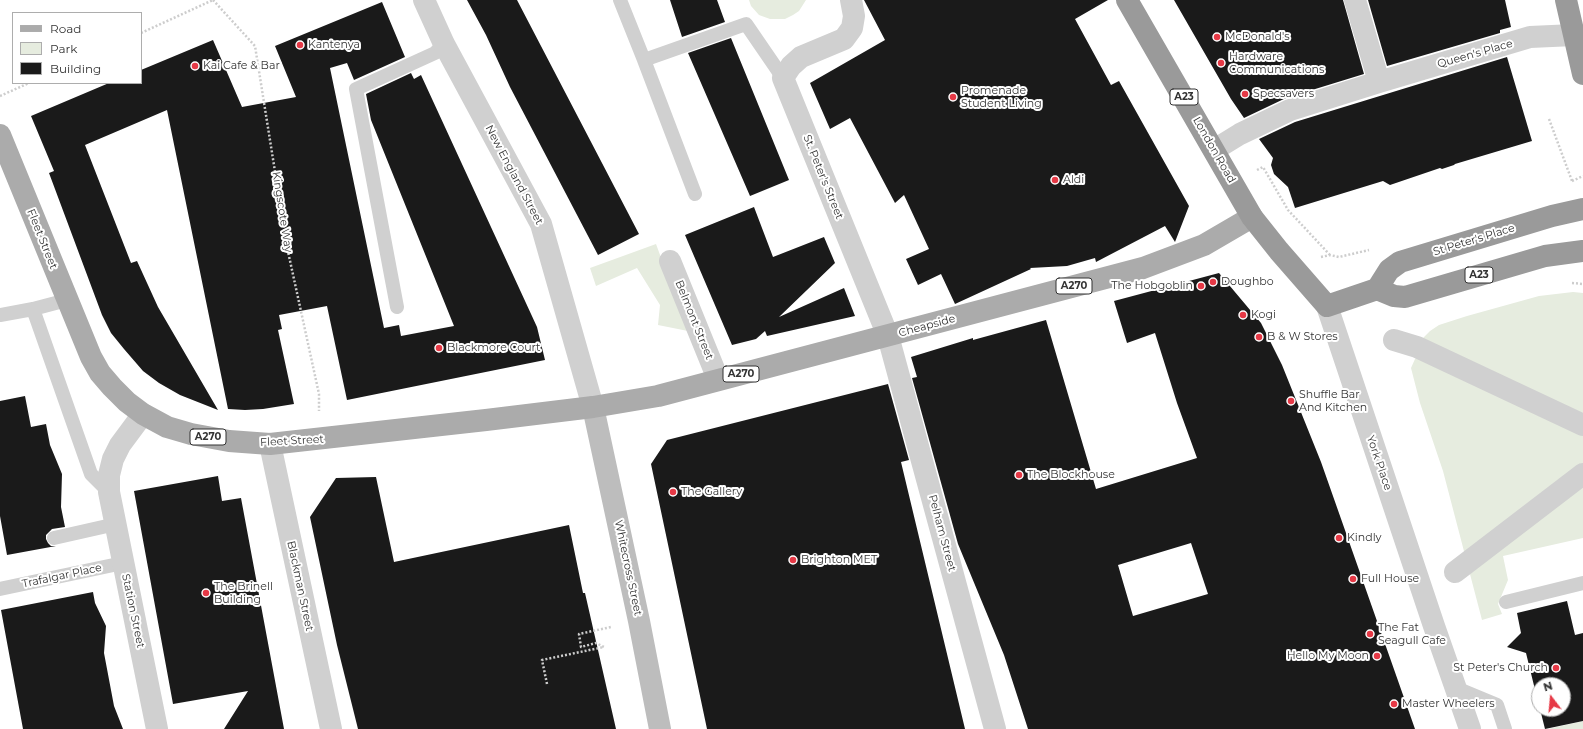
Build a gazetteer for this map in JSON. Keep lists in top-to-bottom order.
{
  "streets": {
    "highway": [
      "A23",
      "London Road",
      "St Peter's Place",
      "York Place"
    ],
    "main road": ["Fleet Street", "A270", "Cheapside"],
    "street": [
      "Queen's Place",
      "New England Street",
      "St. Peter's Street",
      "Belmont Street",
      "Pelham Street",
      "Whitecross Street",
      "Blackman Street",
      "Station Street"
    ],
    "lane": ["Trafalgar Place"],
    "path": ["Kingscote Way"]
  },
  "crossings": [
    ["Queen's Place", "London Road"],
    ["A23", "St Peter's Place"],
    ["London Road", "Cheapside"],
    ["London Road", "York Place"],
    ["New England Street", "Fleet Street"],
    ["New England Street", "Cheapside"],
    ["New England Street", "Whitecross Street"],
    ["St. Peter's Street", "Cheapside"],
    ["St. Peter's Street", "Pelham Street"],
    ["Kingscote Way", "Fleet Street"],
    ["Fleet Street", "Cheapside"],
    ["Fleet Street", "Whitecross Street"],
    ["Fleet Street", "Blackman Street"],
    ["Fleet Street", "Station Street"],
    ["Belmont Street", "Cheapside"],
    ["Cheapside", "York Place"],
    ["Cheapside", "Pelham Street"],
    ["Cheapside", "Whitecross Street"],
    ["Trafalgar Place", "Station Street"]
  ],
  "places": [
    "McDonald's",
    "Kantenya",
    "Hardware Communications",
    "Kai Cafe & Bar",
    "Specsavers",
    "Promenade Student Living",
    "Aldi",
    "Doughbo",
    "The Hobgoblin",
    "Kogi",
    "B & W Stores",
    "Blackmore Court",
    "Shuffle Bar And Kitchen",
    "The Blockhouse",
    "The Gallery",
    "Kindly",
    "Brighton MET",
    "Full House",
    "The Brinell Building",
    "The Fat Seagull Cafe",
    "Hello My Moon",
    "St Peter's Church",
    "Master Wheelers"
  ],
  "legend": ["Road", "Park", "Building"],
  "north": "top"
}
